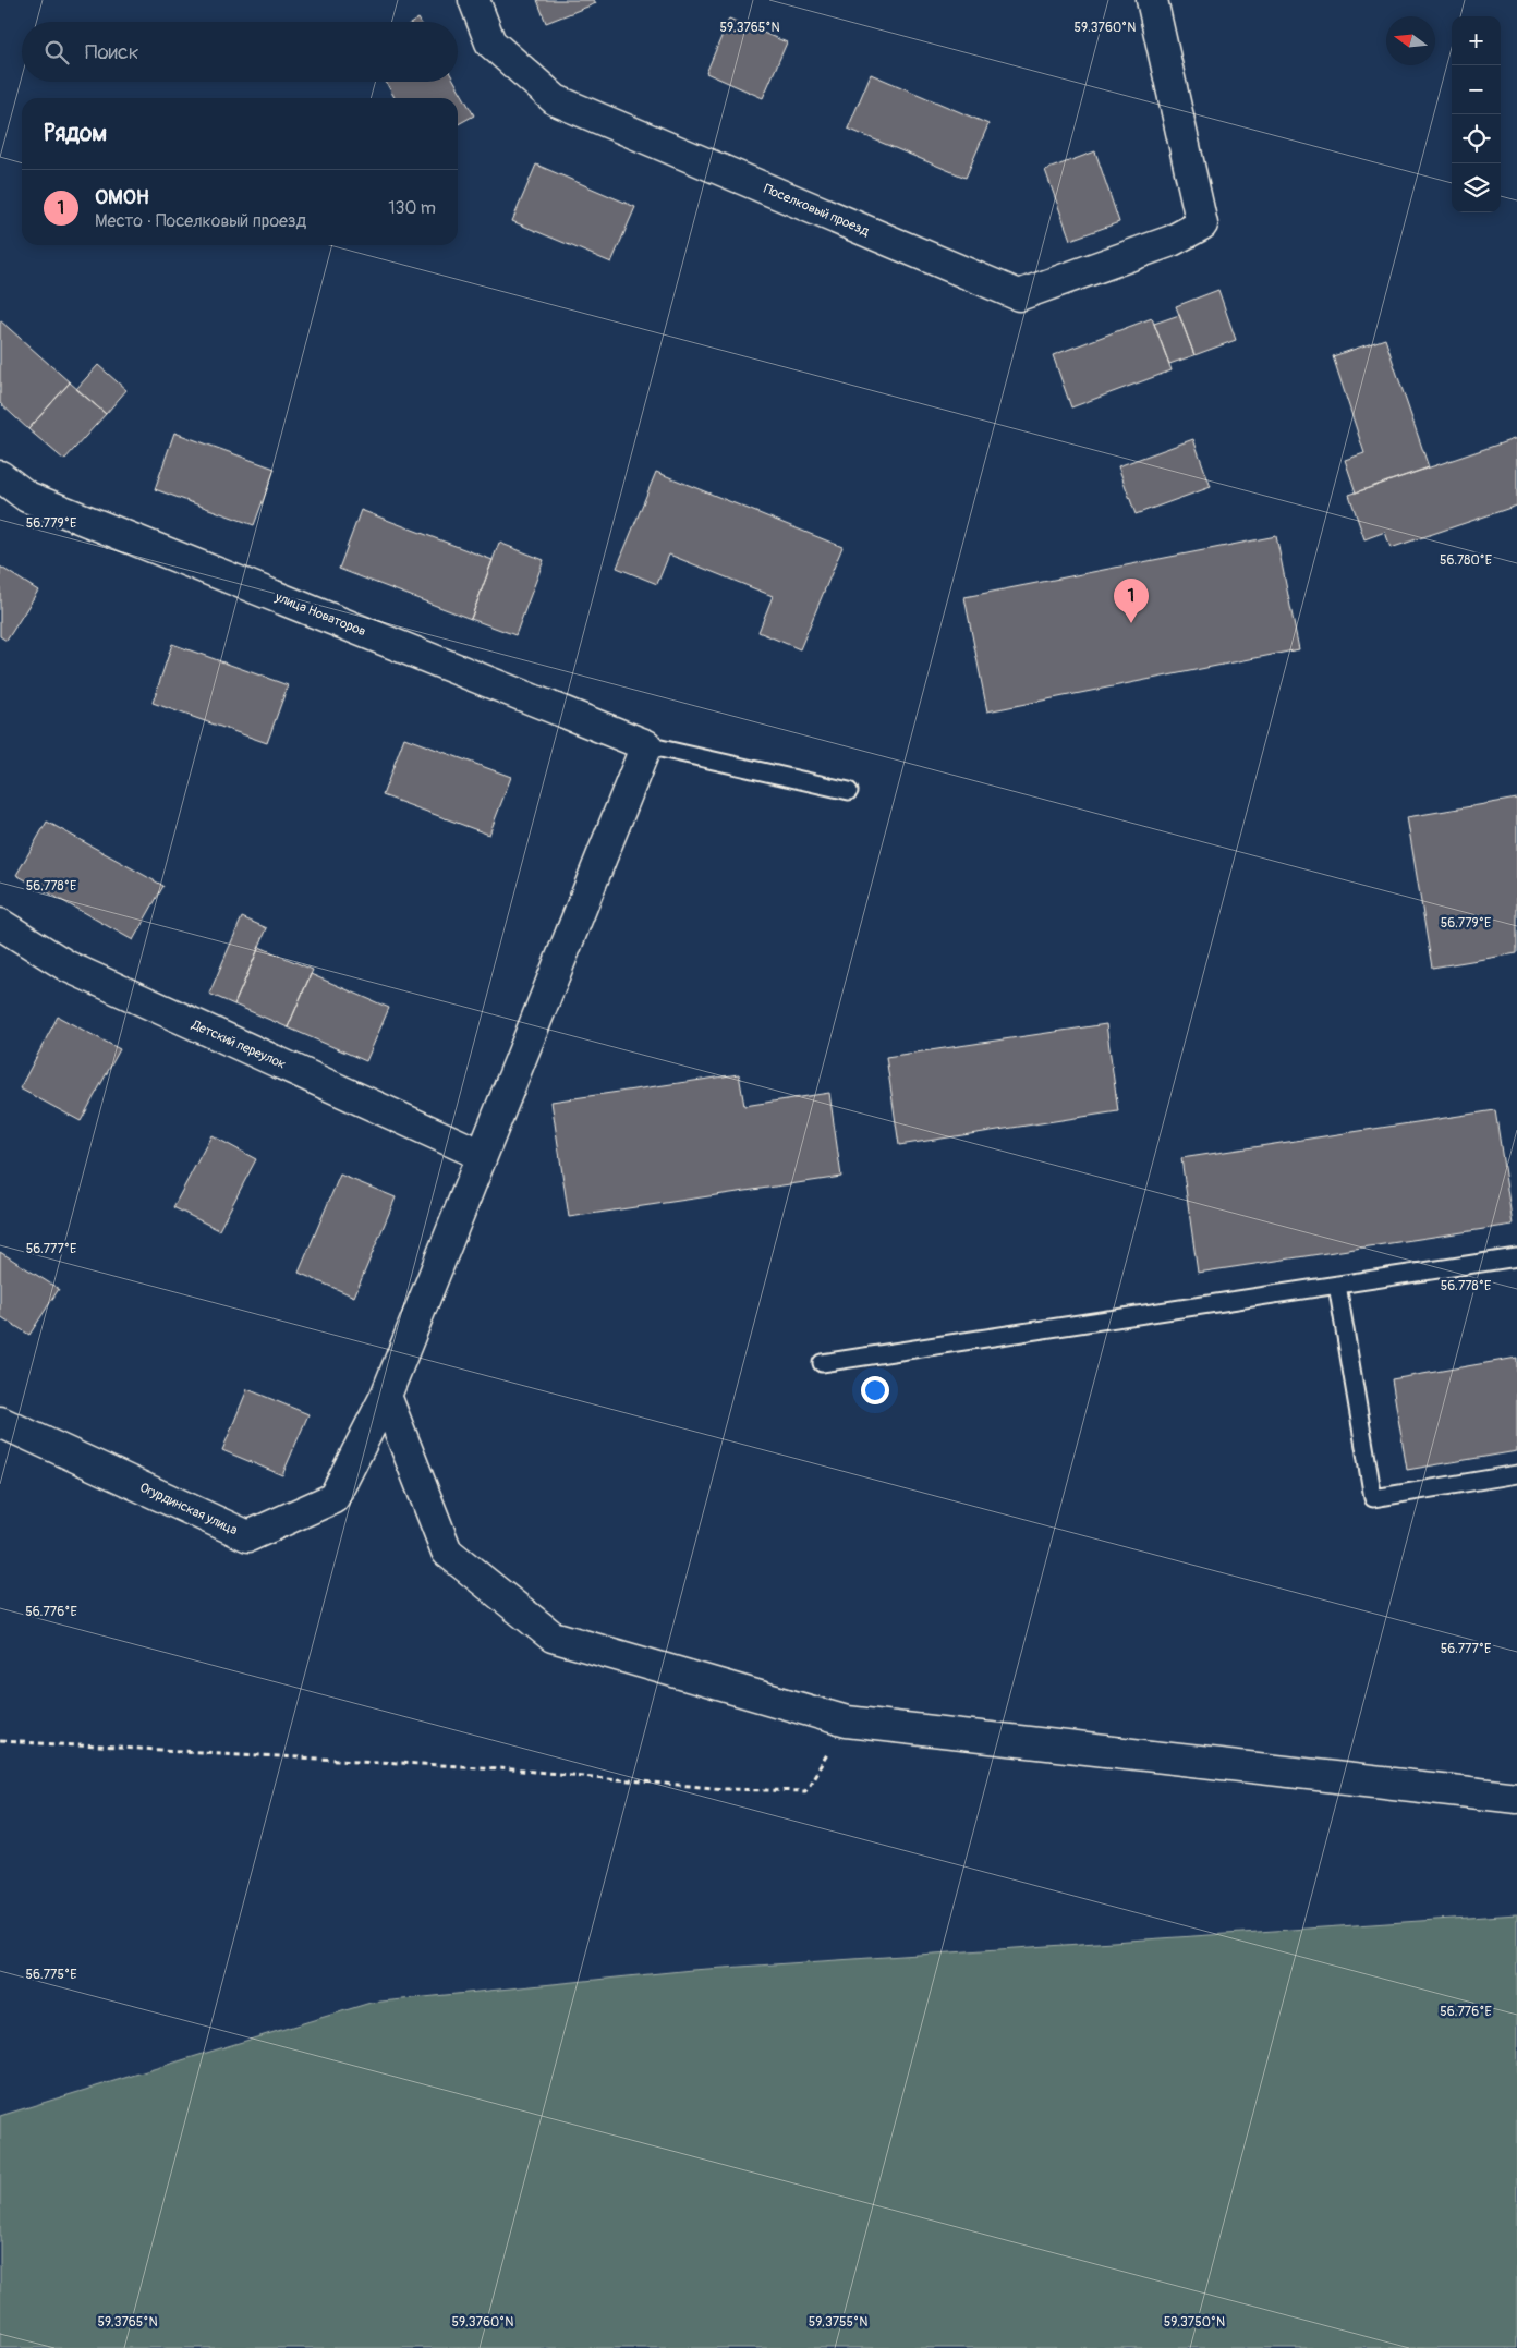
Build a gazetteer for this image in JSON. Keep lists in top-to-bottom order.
{
  "streets": {
    "street": [
      "Поселковый проезд",
      "улица Новаторов",
      "Детский переулок",
      "Огурдинская улица"
    ]
  },
  "crossings": [
    ["улица Новаторов", "Огурдинская улица"],
    ["Детский переулок", "Огурдинская улица"]
  ],
  "north": "left",
  "page": {
    "map_buttons": ["+", "−"],
    "search": "Поиск",
    "heading": "Рядом",
    "list": [
      {
        "mark": "1",
        "name": "ОМОН",
        "note": "Место · Поселковый проезд",
        "value": "130 m"
      }
    ],
    "pins": "1"
  },
  "coordinates": [
    "59.3765°N",
    "59.3760°N",
    "56.779°E",
    "56.780°E",
    "56.778°E",
    "56.777°E",
    "56.776°E",
    "56.775°E",
    "59.3755°N",
    "59.3750°N"
  ]
}
